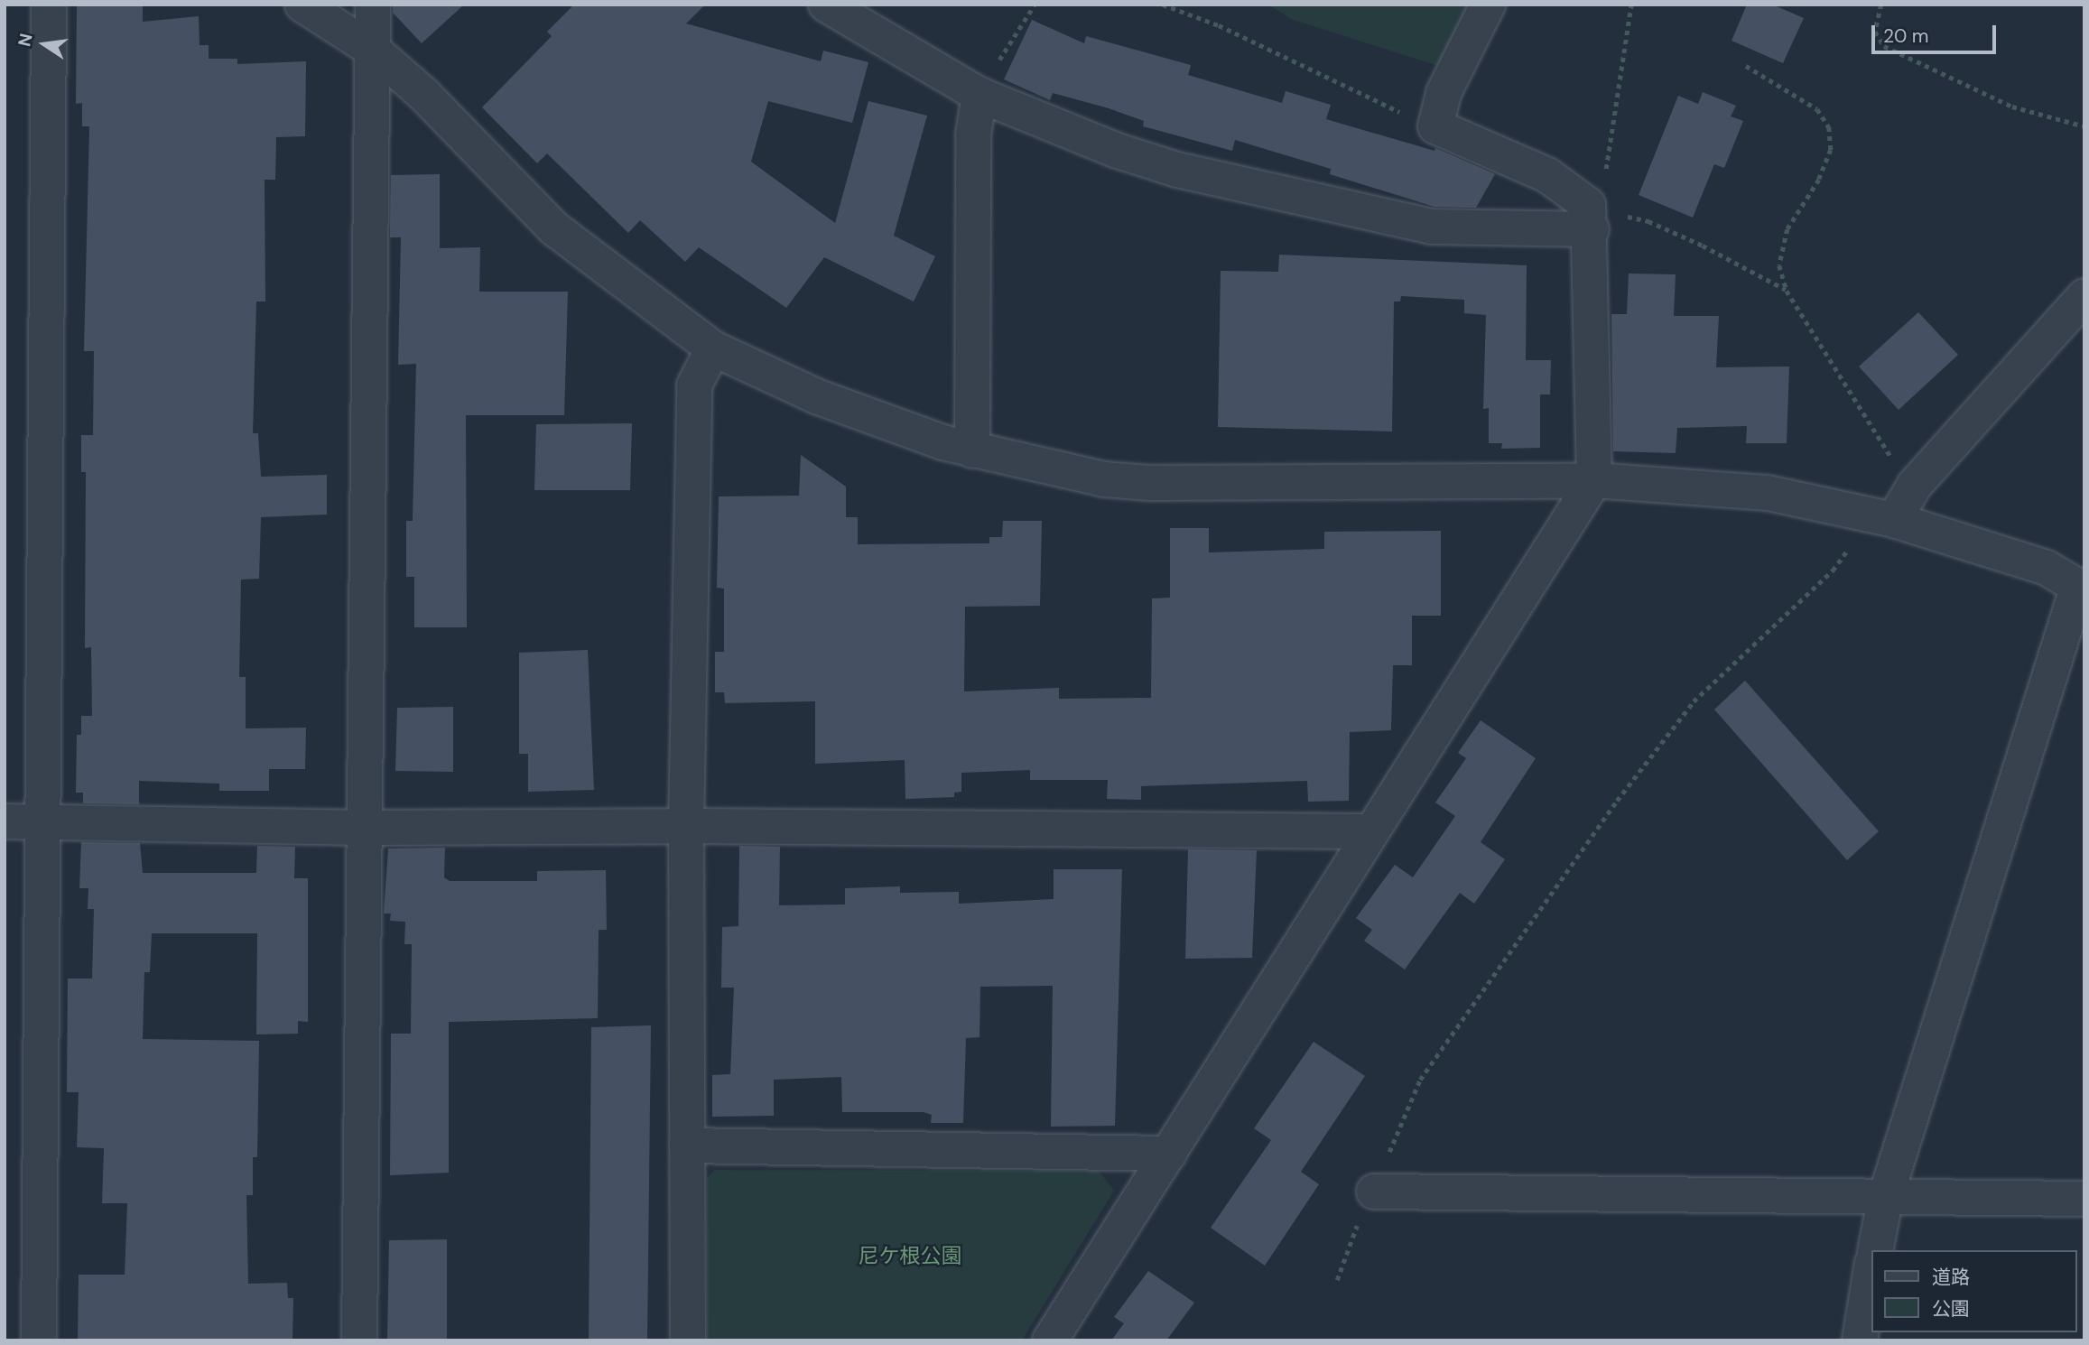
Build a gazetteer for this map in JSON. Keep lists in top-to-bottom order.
{
  "parks": ["尼ケ根公園"],
  "legend": ["道路", "公園"],
  "scale_bar": "20 m",
  "north": "left"
}
